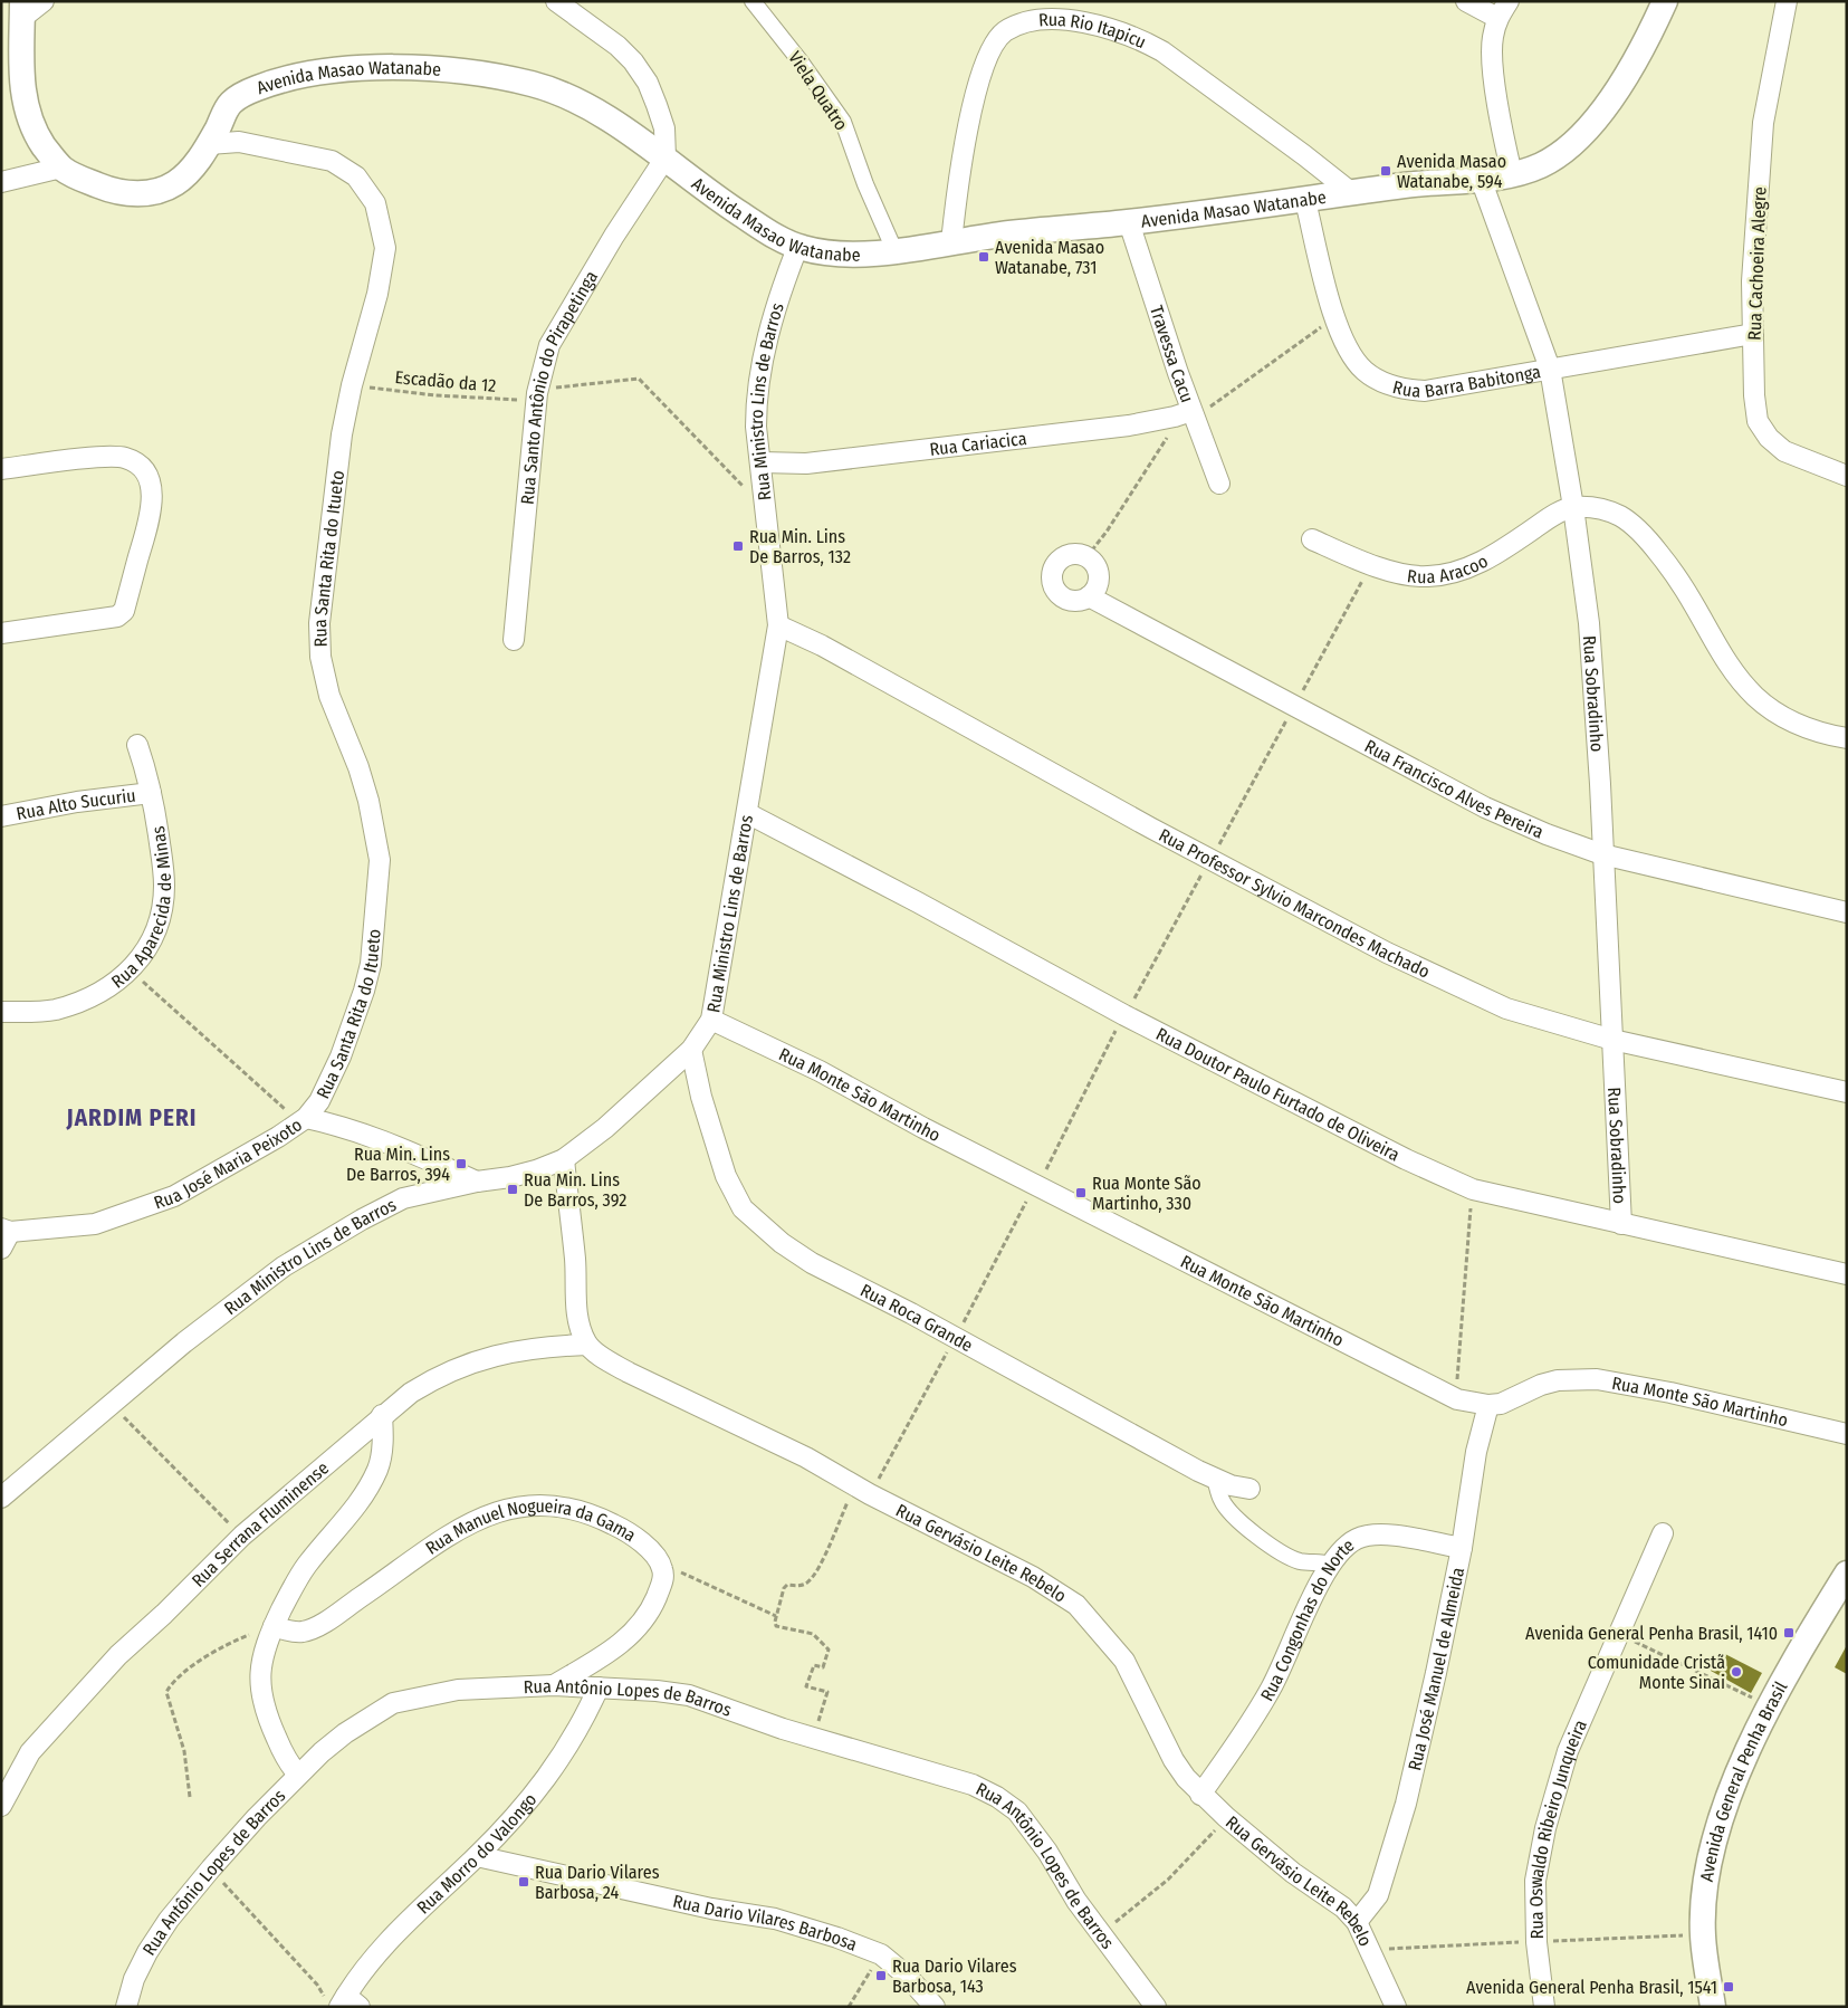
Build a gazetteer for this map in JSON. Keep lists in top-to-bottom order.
{
  "streets": {
    "street": [
      "Rua Rio Itapicu",
      "Avenida Masao Watanabe",
      "Viela Quatro",
      "Rua Cachoeira Alegre",
      "Travessa Cacu",
      "Rua Barra Babitonga",
      "Rua Santo Antônio do Pirapetinga",
      "Rua Ministro Lins de Barros",
      "Rua Cariacica",
      "Rua Santa Rita do Itueto",
      "Rua Aracoo",
      "Rua Sobradinho",
      "Rua Francisco Alves Pereira",
      "Rua Alto Sucuriu",
      "Rua Professor Sylvio Marcondes Machado",
      "Rua Aparecida de Minas",
      "Rua Monte São Martinho",
      "Rua Doutor Paulo Furtado de Oliveira",
      "Rua José Maria Peixoto",
      "Rua Roca Grande",
      "Rua Serrana Fluminense",
      "Rua Manuel Nogueira da Gama",
      "Rua Gervásio Leite Rebelo",
      "Rua Congonhas do Norte",
      "Rua José Manuel de Almeida",
      "Rua Antônio Lopes de Barros",
      "Avenida General Penha Brasil",
      "Rua Oswaldo Ribeiro Junqueira",
      "Rua Morro do Valongo",
      "Rua Dario Vilares Barbosa"
    ],
    "path": ["Escadão da 12"]
  },
  "crossings": [
    ["Rua Rio Itapicu", "Avenida Masao Watanabe"],
    ["Avenida Masao Watanabe", "Viela Quatro"],
    ["Avenida Masao Watanabe", "Travessa Cacu"],
    ["Avenida Masao Watanabe", "Rua Barra Babitonga"],
    ["Avenida Masao Watanabe", "Rua Santo Antônio do Pirapetinga"],
    ["Avenida Masao Watanabe", "Rua Ministro Lins de Barros"],
    ["Avenida Masao Watanabe", "Rua Santa Rita do Itueto"],
    ["Avenida Masao Watanabe", "Rua Sobradinho"],
    ["Rua Cachoeira Alegre", "Rua Barra Babitonga"],
    ["Travessa Cacu", "Rua Cariacica"],
    ["Rua Barra Babitonga", "Rua Sobradinho"],
    ["Escadão da 12", "Rua Santo Antônio do Pirapetinga"],
    ["Escadão da 12", "Rua Santa Rita do Itueto"],
    ["Rua Ministro Lins de Barros", "Rua Cariacica"],
    ["Rua Ministro Lins de Barros", "Rua Professor Sylvio Marcondes Machado"],
    ["Rua Ministro Lins de Barros", "Rua Monte São Martinho"],
    ["Rua Ministro Lins de Barros", "Rua Doutor Paulo Furtado de Oliveira"],
    ["Rua Ministro Lins de Barros", "Rua José Maria Peixoto"],
    ["Rua Ministro Lins de Barros", "Rua Roca Grande"],
    ["Rua Santa Rita do Itueto", "Rua José Maria Peixoto"],
    ["Rua Aracoo", "Rua Sobradinho"],
    ["Rua Sobradinho", "Rua Francisco Alves Pereira"],
    ["Rua Sobradinho", "Rua Professor Sylvio Marcondes Machado"],
    ["Rua Sobradinho", "Rua Doutor Paulo Furtado de Oliveira"],
    ["Rua Alto Sucuriu", "Rua Aparecida de Minas"],
    ["Rua Monte São Martinho", "Rua José Manuel de Almeida"],
    ["Rua Serrana Fluminense", "Rua Gervásio Leite Rebelo"],
    ["Rua Manuel Nogueira da Gama", "Rua Antônio Lopes de Barros"],
    ["Rua Gervásio Leite Rebelo", "Rua Congonhas do Norte"],
    ["Rua Gervásio Leite Rebelo", "Rua José Manuel de Almeida"],
    ["Rua Congonhas do Norte", "Rua José Manuel de Almeida"],
    ["Rua Antônio Lopes de Barros", "Rua Morro do Valongo"],
    ["Rua Morro do Valongo", "Rua Dario Vilares Barbosa"]
  ],
  "districts": ["JARDIM PERI"],
  "places": {
    "transit": [
      "Avenida Masao Watanabe, 594",
      "Avenida Masao Watanabe, 731",
      "Rua Min. Lins De Barros, 132",
      "Rua Min. Lins De Barros, 394",
      "Rua Min. Lins De Barros, 392",
      "Rua Monte São Martinho, 330",
      "Avenida General Penha Brasil, 1410",
      "Rua Dario Vilares Barbosa, 24",
      "Rua Dario Vilares Barbosa, 143",
      "Avenida General Penha Brasil, 1541"
    ],
    "other": ["Comunidade Cristã Monte Sinai"]
  }
}
